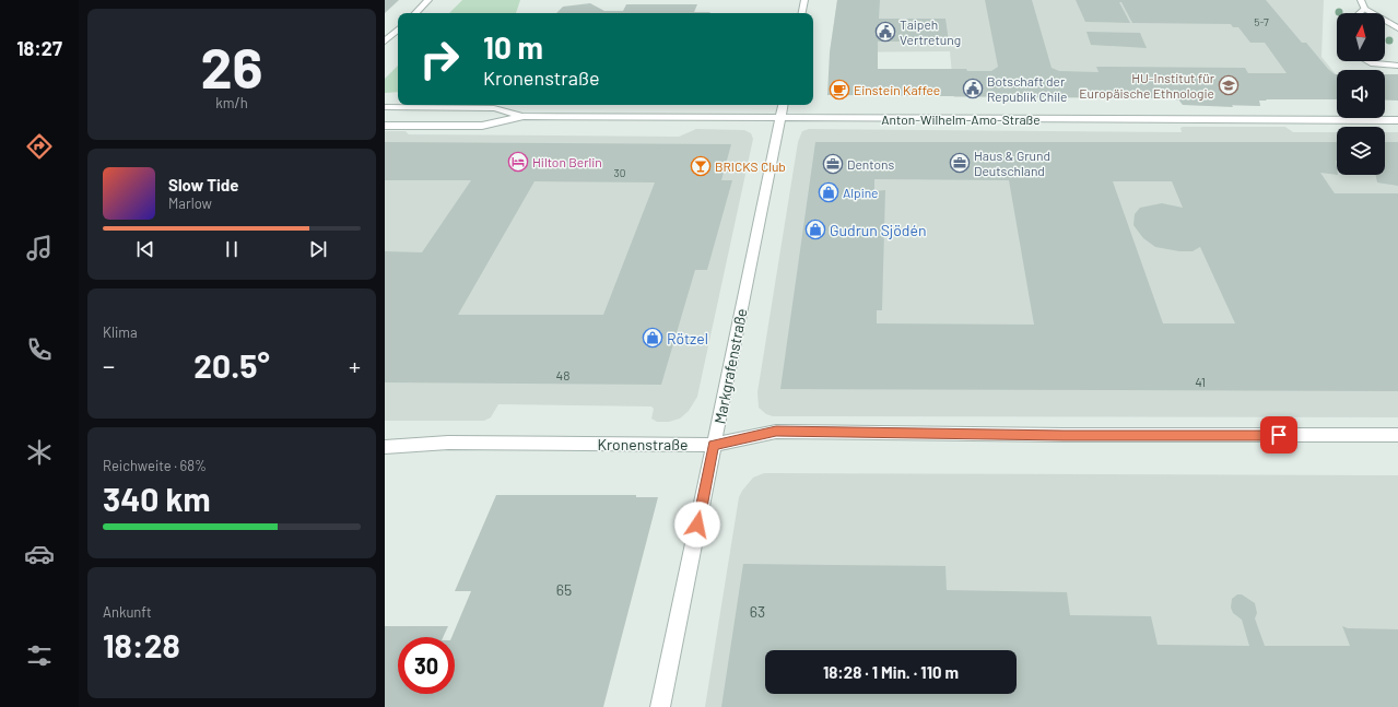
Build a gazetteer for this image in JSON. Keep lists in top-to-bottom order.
{
  "streets": {
    "street": ["Anton-Wilhelm-Amo-Straße", "Markgrafenstraße", "Kronenstraße"]
  },
  "crossings": [
    ["Anton-Wilhelm-Amo-Straße", "Markgrafenstraße"],
    ["Markgrafenstraße", "Kronenstraße"]
  ],
  "places": {
    "public building": ["Taipeh Vertretung", "Botschaft der Republik Chile"],
    "school or university": ["HU-Institut für Europäische Ethnologie"],
    "cafe": ["Einstein Kaffee"],
    "hotel": ["Hilton Berlin"],
    "office": ["Haus & Grund Deutschland", "Dentons"],
    "bar": ["BRICKS Club"],
    "shop": ["Alpine", "Gudrun Sjödén", "Rötzel"]
  },
  "house_numbers": [
    "5-7",
    "30",
    "48",
    "41",
    "65",
    "63"
  ],
  "north": "top",
  "page": {
    "tabs": "18:27",
    "tile": [
      ["26", "km/h"],
      "Klima",
      ["Reichweite · 68%", "340 km"],
      ["Ankunft", "18:28"]
    ],
    "turn": ["10 m", "Kronenstraße"],
    "song": ["Slow Tide", "Marlow"],
    "heat": ["−", "20.5°", "+"],
    "limit": "30",
    "trip": "18:28 · 1 Min. · 110 m"
  }
}
